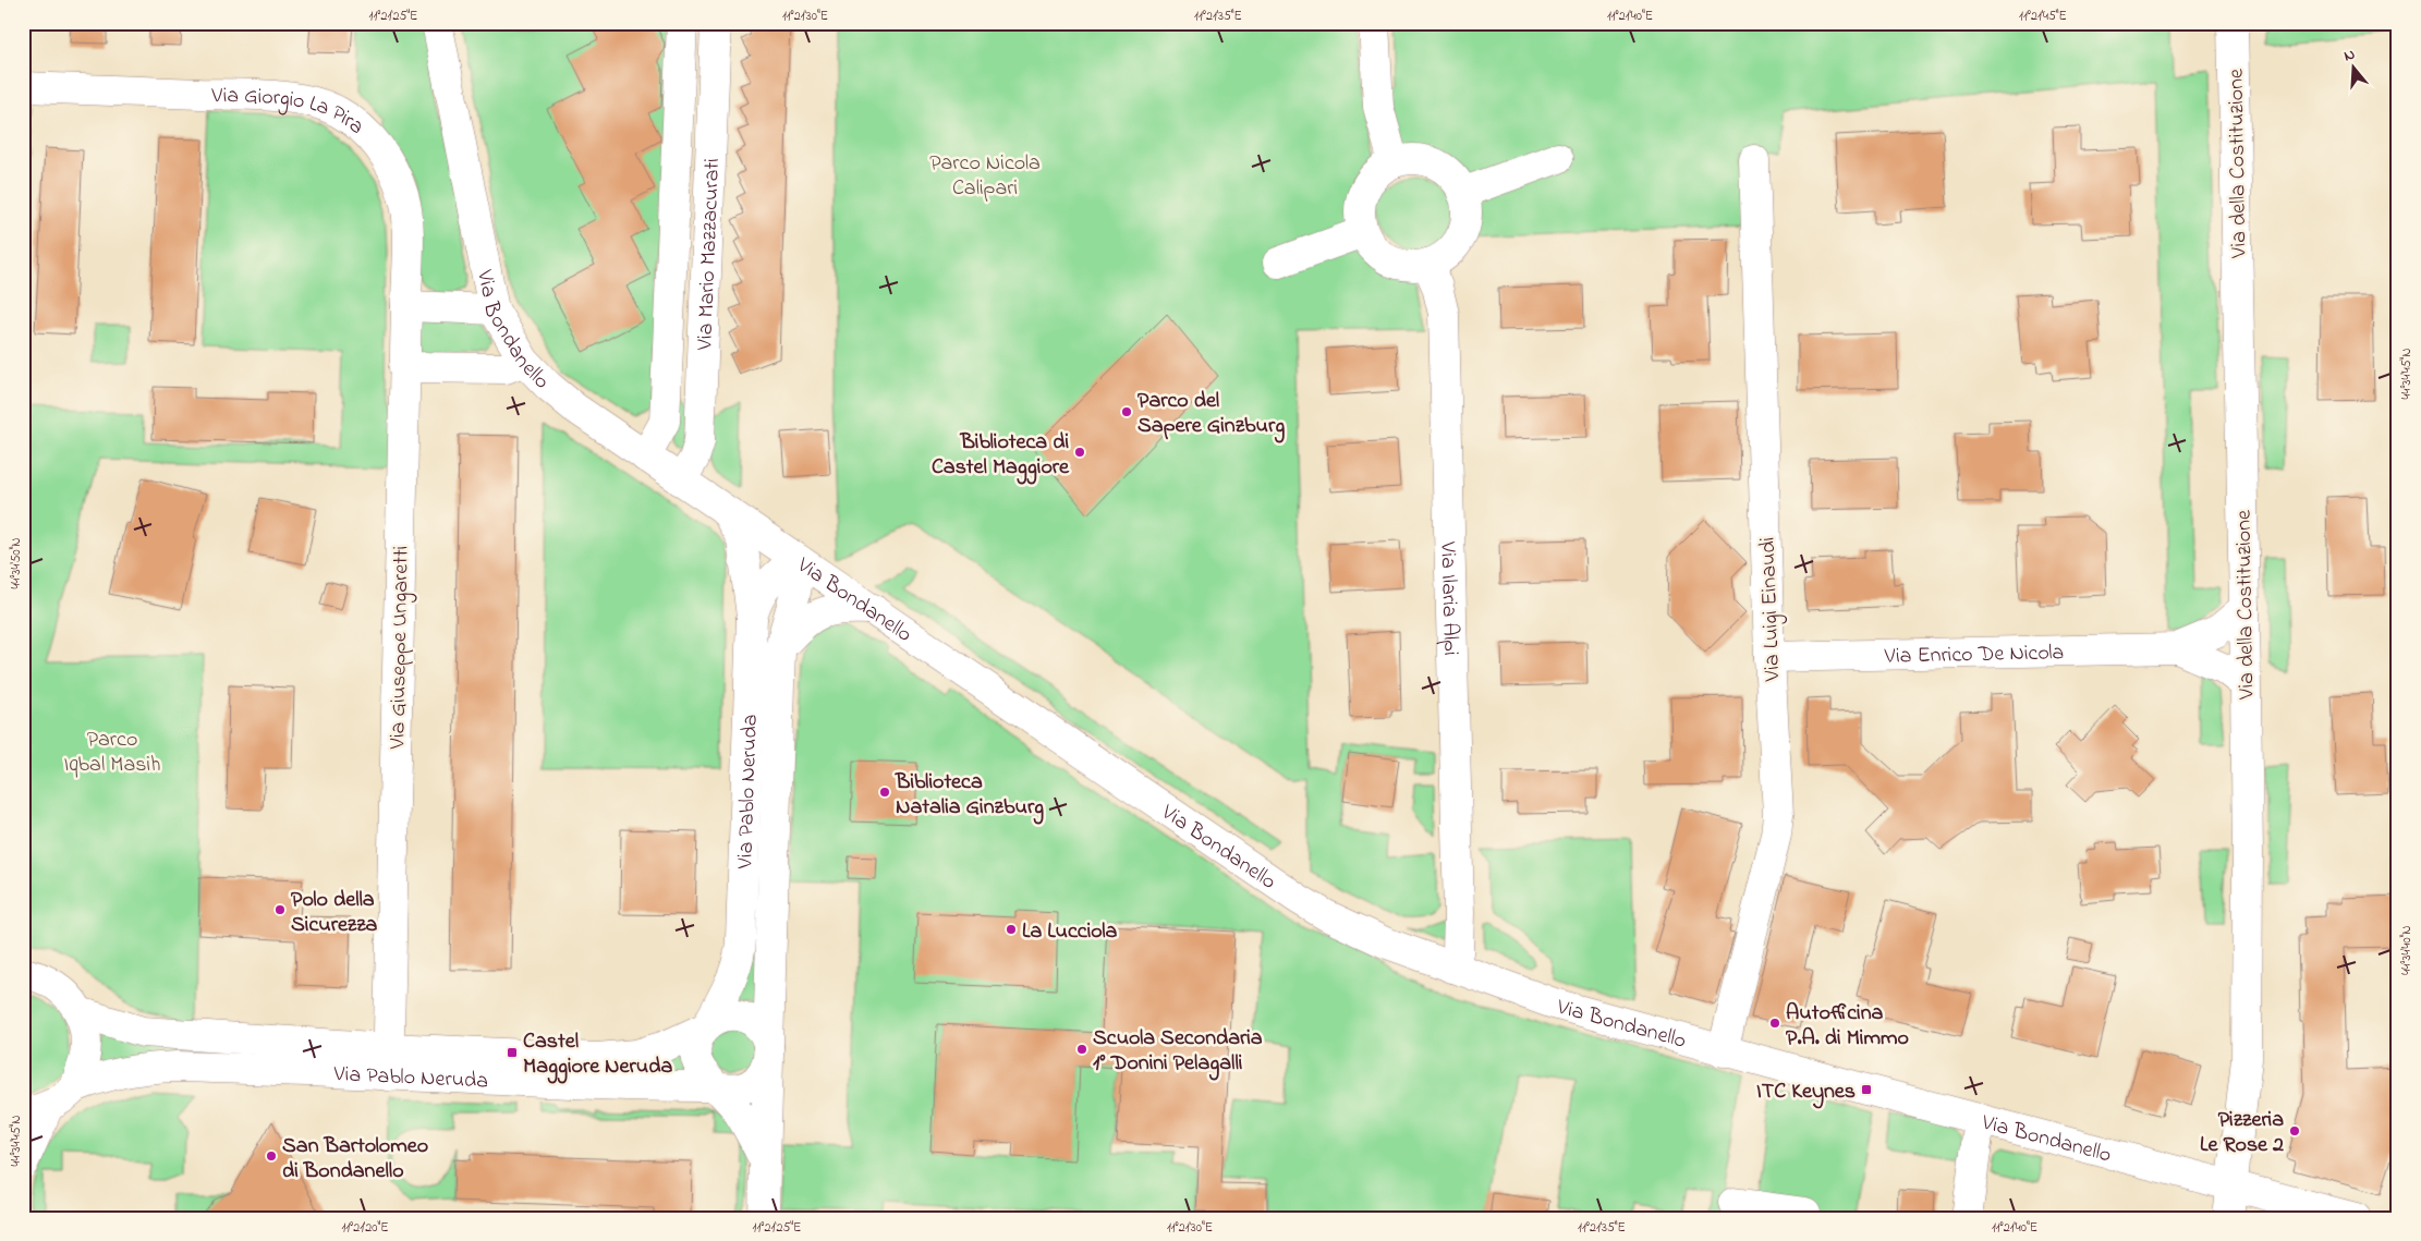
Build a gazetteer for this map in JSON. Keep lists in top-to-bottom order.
{
  "streets": {
    "street": [
      "Via Giorgio La Pira",
      "Via della Costituzione",
      "Via Mario Mazzacurati",
      "Via Bondanello",
      "Via Ilaria Alpi",
      "Via Luigi Einaudi",
      "Via Giuseppe Ungaretti",
      "Via Enrico De Nicola",
      "Via Pablo Neruda"
    ]
  },
  "crossings": [
    ["Via Giorgio La Pira", "Via Giuseppe Ungaretti"],
    ["Via della Costituzione", "Via Bondanello"],
    ["Via della Costituzione", "Via Enrico De Nicola"],
    ["Via Mario Mazzacurati", "Via Bondanello"],
    ["Via Bondanello", "Via Ilaria Alpi"],
    ["Via Bondanello", "Via Luigi Einaudi"],
    ["Via Bondanello", "Via Pablo Neruda"],
    ["Via Luigi Einaudi", "Via Enrico De Nicola"],
    ["Via Giuseppe Ungaretti", "Via Pablo Neruda"]
  ],
  "parks": ["Parco Nicola Calipari", "Parco Iqbal Masih"],
  "places": {
    "other": [
      "Parco del Sapere Ginzburg",
      "Biblioteca di Castel Maggiore",
      "Biblioteca Natalia Ginzburg",
      "Polo della Sicurezza",
      "La Lucciola",
      "Autofficina P.A. di Mimmo",
      "Scuola Secondaria 1° Donini Pelagalli",
      "Pizzeria Le Rose 2",
      "San Bartolomeo di Bondanello"
    ],
    "transit": ["Castel Maggiore Neruda", "ITC Keynes"]
  },
  "north": "top",
  "coordinates": [
    "11°21'25\"E",
    "11°21'30\"E",
    "11°21'35\"E",
    "11°21'40\"E",
    "11°21'45\"E",
    "44°34'45\"N",
    "44°34'50\"N",
    "44°34'40\"N",
    "11°21'20\"E"
  ]
}
